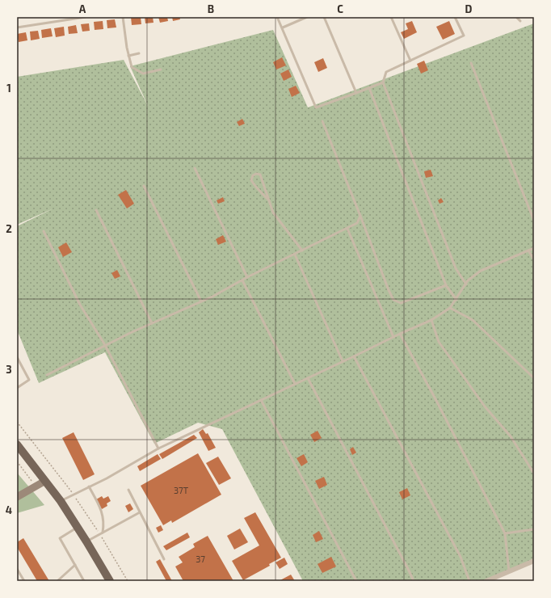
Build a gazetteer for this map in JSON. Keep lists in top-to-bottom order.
{
  "house_numbers": ["37Т", "37"],
  "grid": {
    "columns": [
      "A",
      "B",
      "C",
      "D"
    ],
    "rows": [
      "1",
      "2",
      "3",
      "4"
    ]
  }
}
